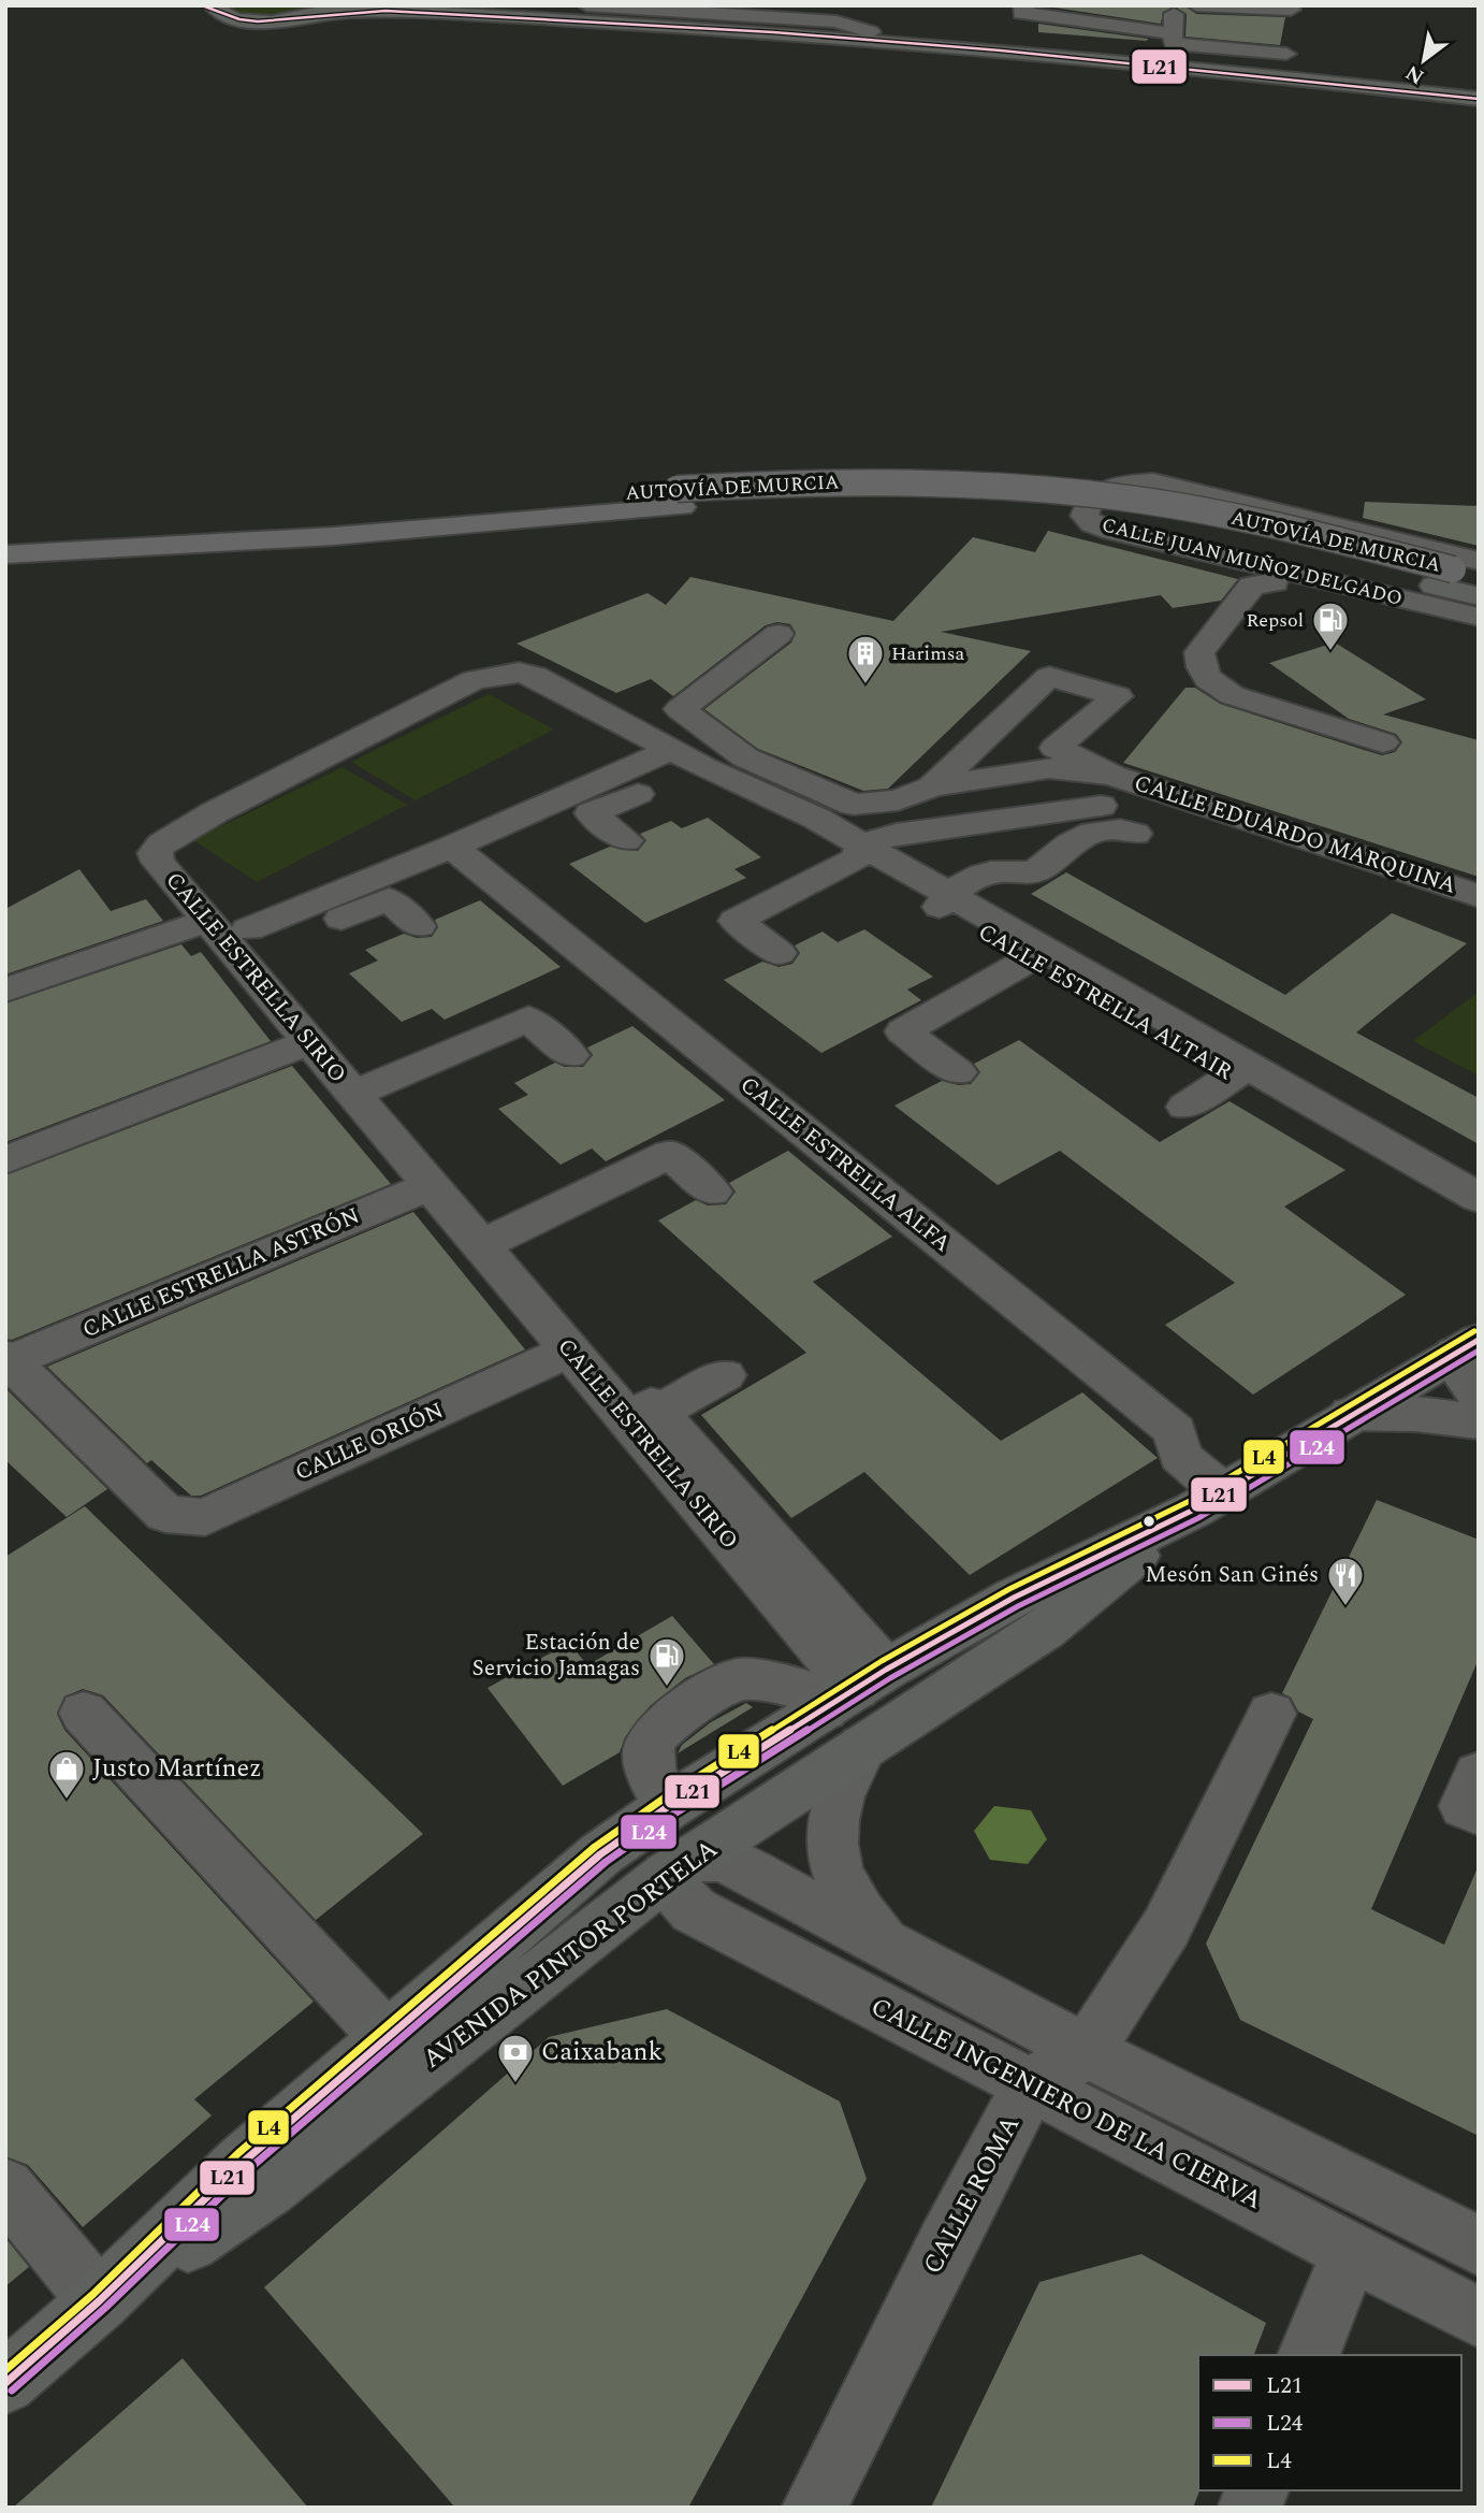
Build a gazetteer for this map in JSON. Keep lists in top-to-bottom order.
{
  "streets": {
    "highway": ["AUTOVÍA DE MURCIA"],
    "main road": ["CALLE JUAN MUÑOZ DELGADO", "AVENIDA PINTOR PORTELA"],
    "street": [
      "CALLE EDUARDO MARQUINA",
      "CALLE ESTRELLA SIRIO",
      "CALLE ESTRELLA ALTAIR",
      "CALLE ESTRELLA ALFA",
      "CALLE ESTRELLA ASTRÓN",
      "CALLE ORIÓN",
      "CALLE INGENIERO DE LA CIERVA",
      "CALLE ROMA"
    ]
  },
  "crossings": [
    ["AUTOVÍA DE MURCIA", "CALLE JUAN MUÑOZ DELGADO"],
    ["CALLE ESTRELLA SIRIO", "CALLE ESTRELLA ALTAIR"],
    ["CALLE ESTRELLA SIRIO", "CALLE ESTRELLA ASTRÓN"],
    ["CALLE ESTRELLA SIRIO", "CALLE ORIÓN"],
    ["CALLE ESTRELLA SIRIO", "AVENIDA PINTOR PORTELA"],
    ["CALLE ESTRELLA ALFA", "AVENIDA PINTOR PORTELA"],
    ["CALLE ESTRELLA ASTRÓN", "CALLE ORIÓN"],
    ["AVENIDA PINTOR PORTELA", "CALLE INGENIERO DE LA CIERVA"],
    ["CALLE INGENIERO DE LA CIERVA", "CALLE ROMA"]
  ],
  "places": {
    "fuel station": ["Repsol", "Estación de Servicio Jamagas"],
    "building": ["Harimsa"],
    "restaurant": ["Mesón San Ginés"],
    "shop": ["Justo Martínez"],
    "bank": ["Caixabank"]
  },
  "lines": ["transit line L21", "transit line L4", "transit line L24"],
  "legend": ["L21", "L24", "L4"],
  "north": "bottom left"
}
